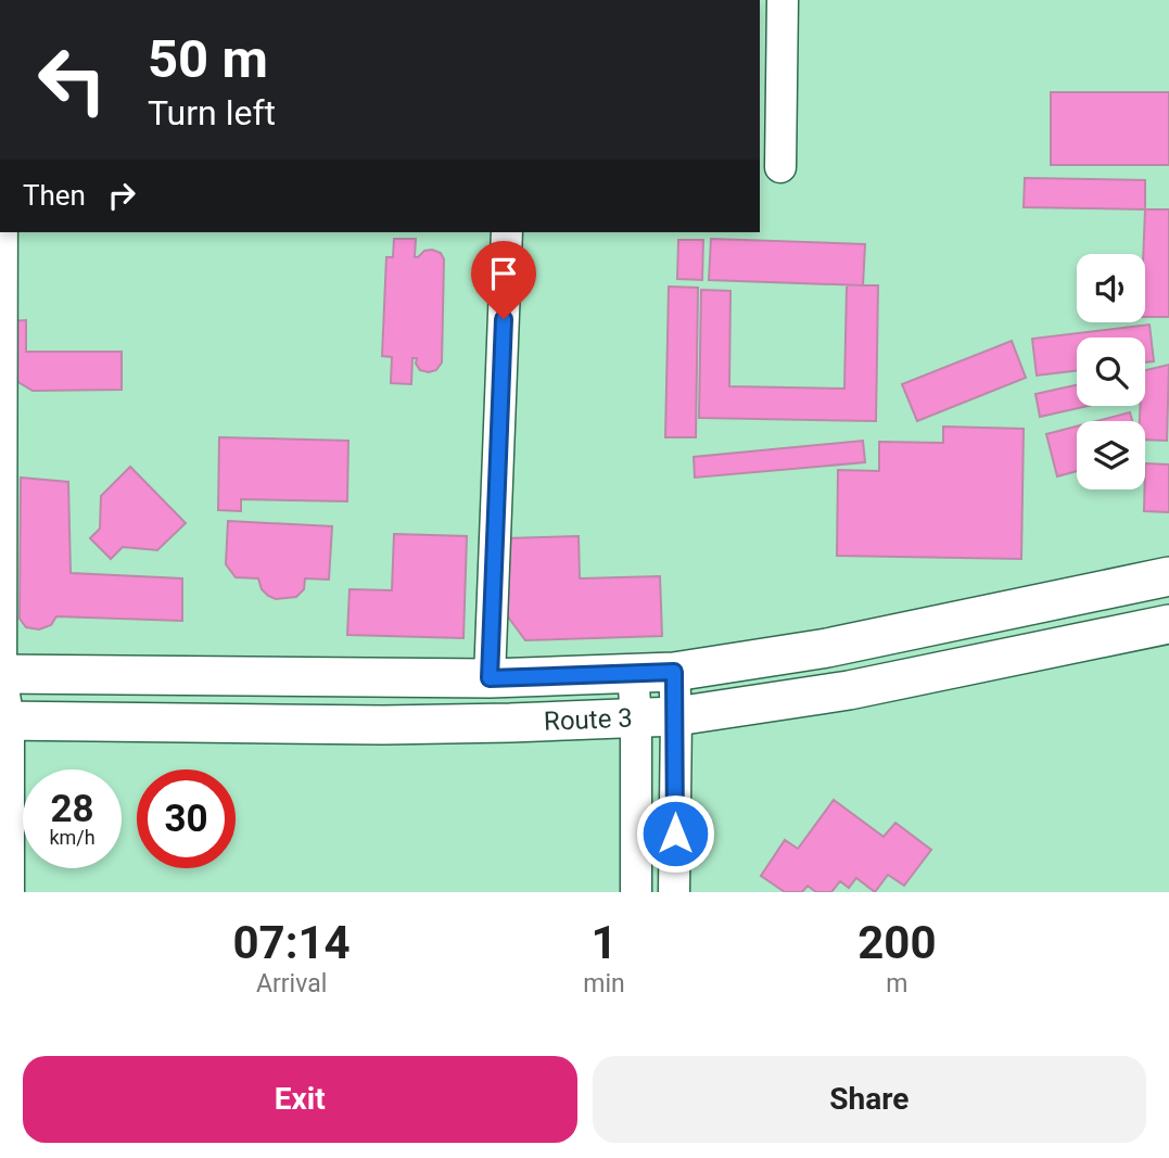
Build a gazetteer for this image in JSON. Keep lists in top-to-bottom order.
{
  "streets": {
    "main road": ["Route 3"]
  },
  "page": {
    "turn": ["50 m", "Turn left"],
    "then": "Then",
    "speed": "28 km/h",
    "limit": "30",
    "eta": [
      "07:14",
      "Arrival",
      "1",
      "min",
      "200",
      "m"
    ],
    "buttons": ["Exit", "Share"]
  }
}
